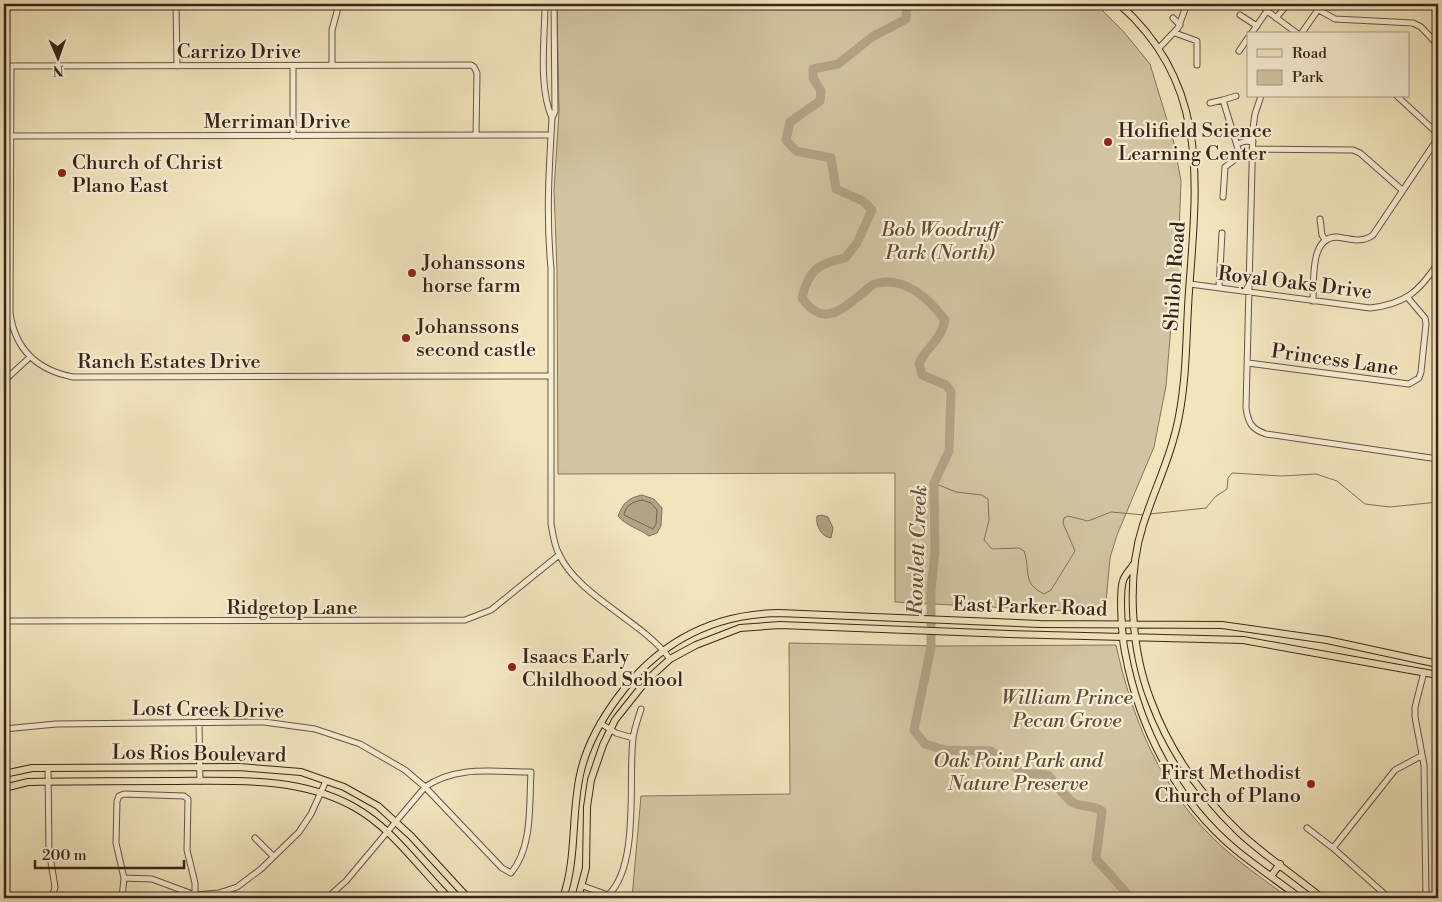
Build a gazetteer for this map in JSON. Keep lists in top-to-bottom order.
{
  "streets": {
    "main road": ["Shiloh Road", "East Parker Road", "Los Rios Boulevard"],
    "street": [
      "Carrizo Drive",
      "Merriman Drive",
      "Royal Oaks Drive",
      "Princess Lane",
      "Ranch Estates Drive",
      "Ridgetop Lane",
      "Lost Creek Drive"
    ]
  },
  "crossings": [
    ["Carrizo Drive", "Merriman Drive"],
    ["Carrizo Drive", "Ranch Estates Drive"],
    ["Merriman Drive", "Ranch Estates Drive"],
    ["Shiloh Road", "Royal Oaks Drive"],
    ["Shiloh Road", "East Parker Road"],
    ["Royal Oaks Drive", "Princess Lane"]
  ],
  "water": ["Rowlett Creek"],
  "parks": ["Bob Woodruff Park (North)", "William Prince Pecan Grove", "Oak Point Park and Nature Preserve"],
  "places": [
    "Holifield Science Learning Center",
    "Church of Christ Plano East",
    "Johanssons horse farm",
    "Johanssons second castle",
    "Isaacs Early Childhood School",
    "First Methodist Church of Plano"
  ],
  "legend": ["Road", "Park"],
  "scale_bar": "200 m",
  "north": "bottom"
}
